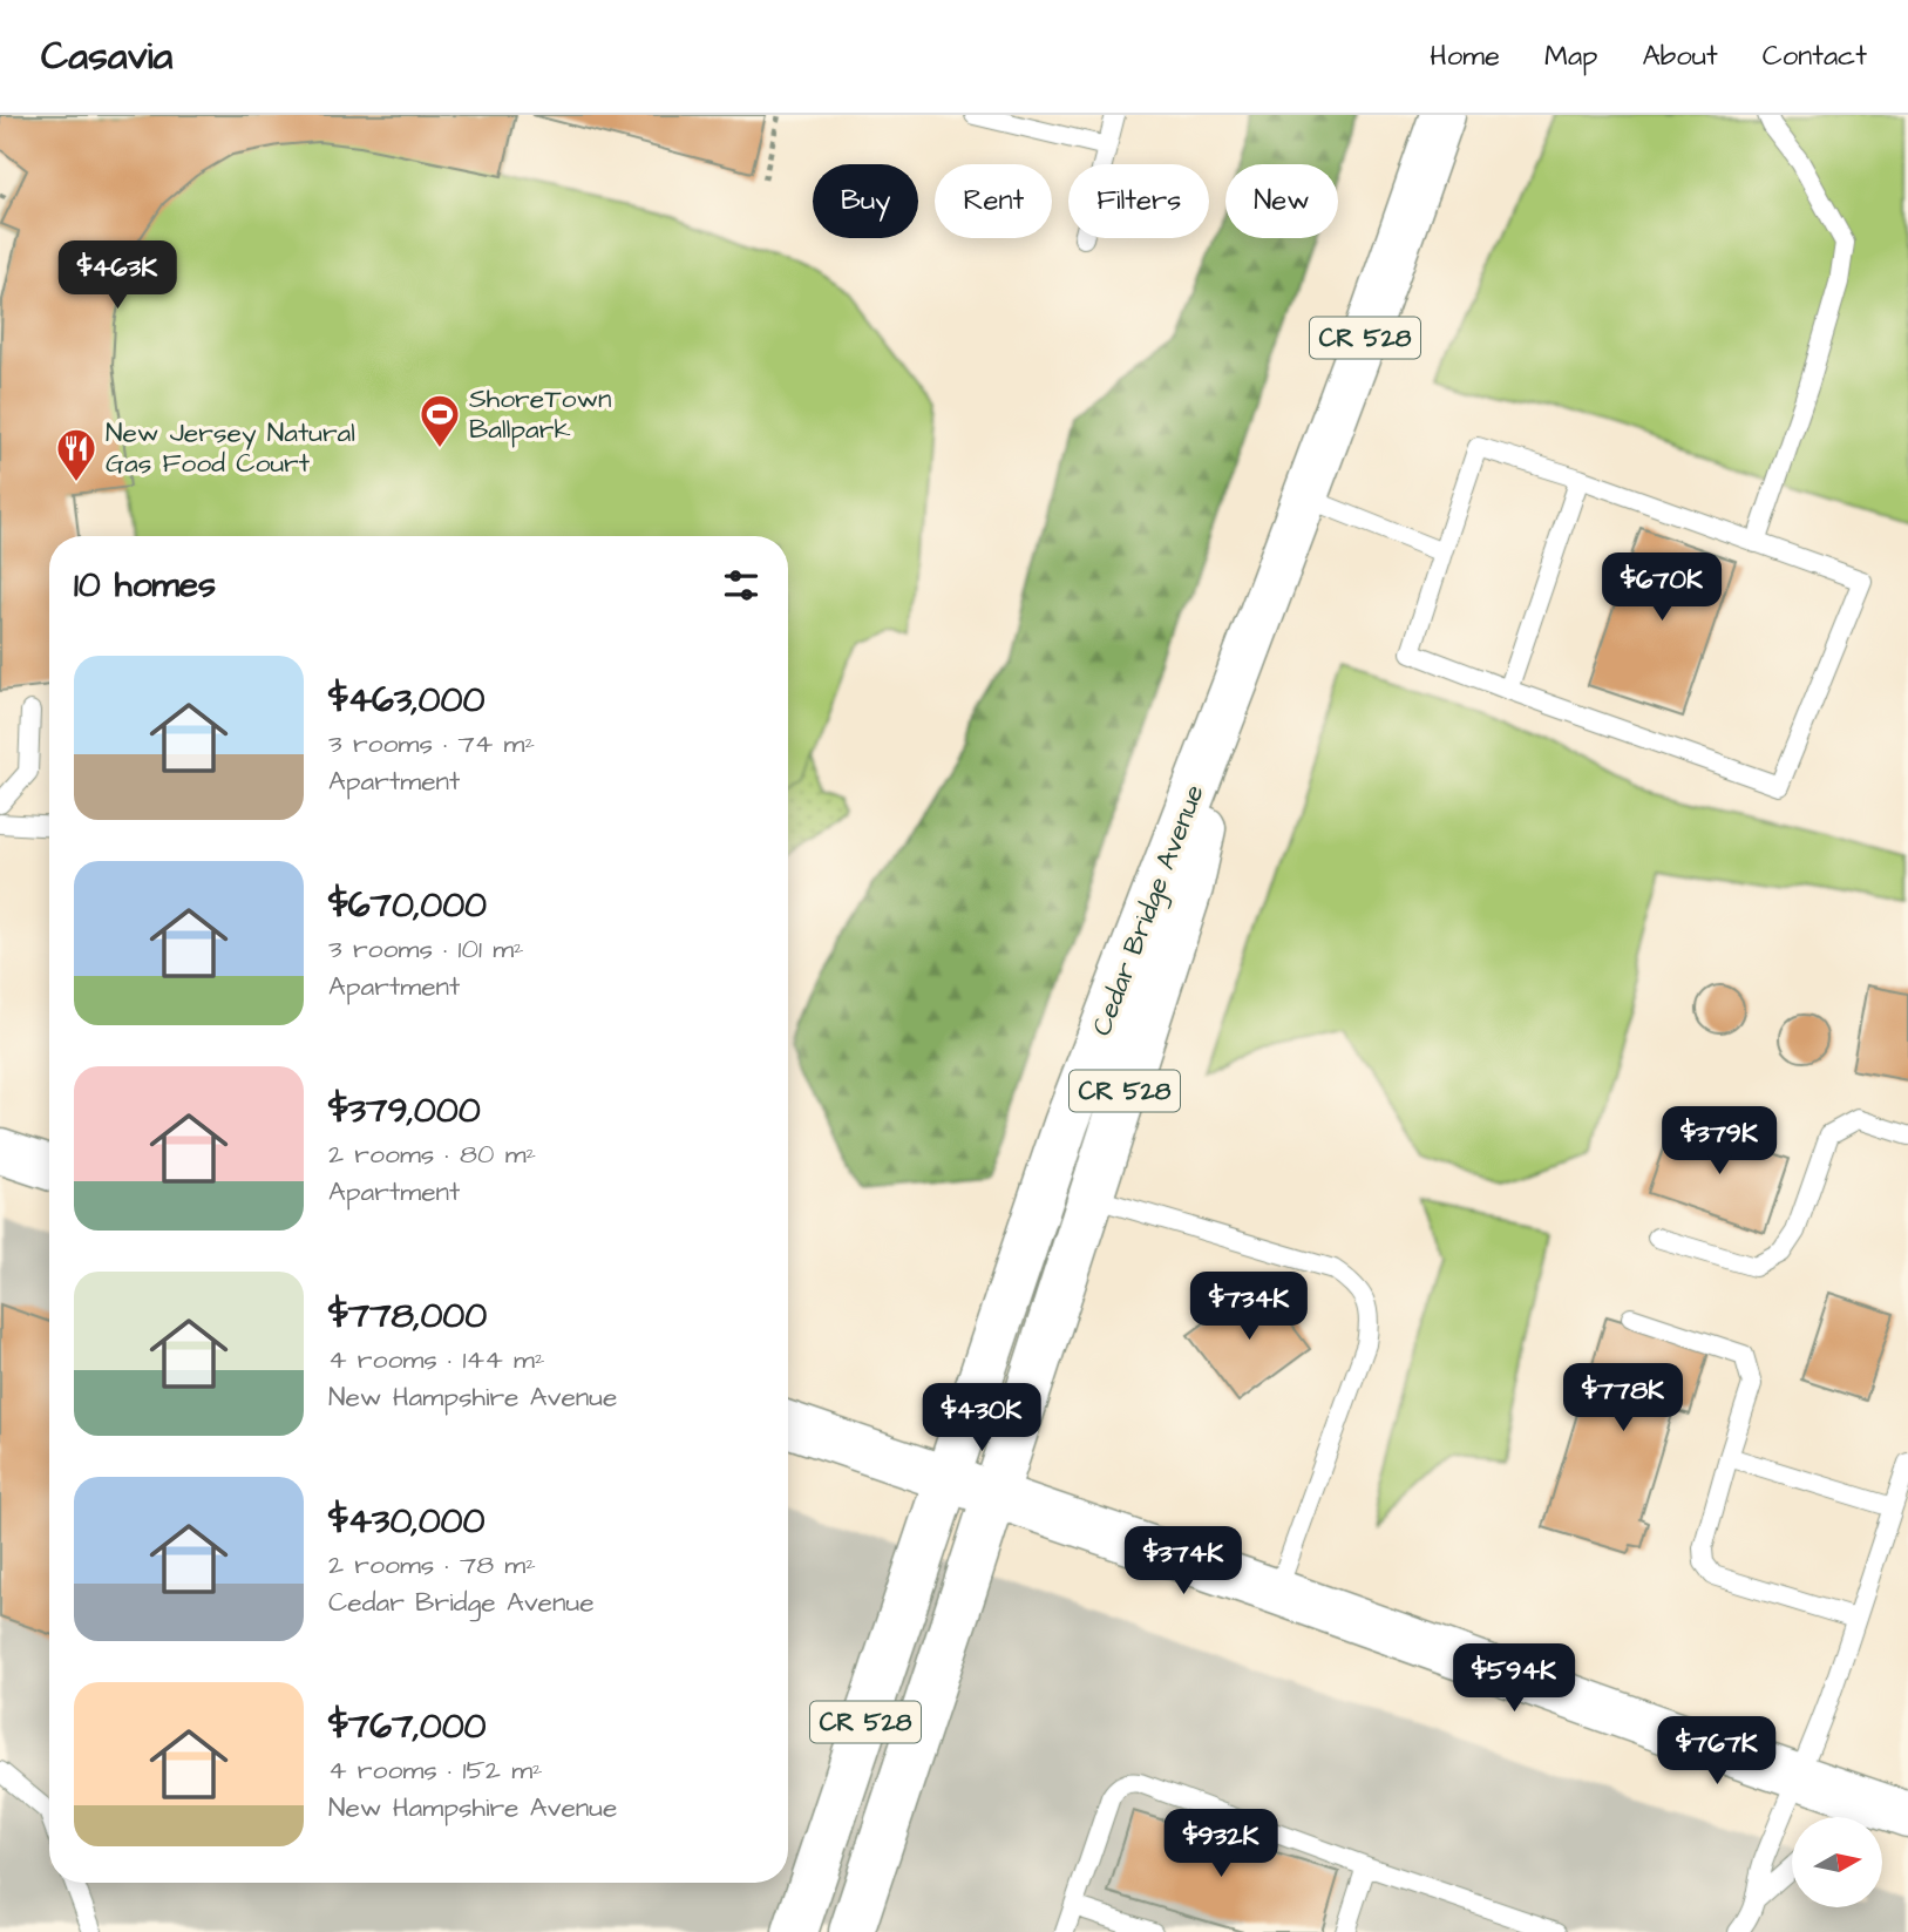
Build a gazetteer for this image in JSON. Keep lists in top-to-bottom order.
{
  "streets": {
    "main road": ["CR 528", "Cedar Bridge Avenue"]
  },
  "places": {
    "sports": ["ShoreTown Ballpark"],
    "restaurant": ["New Jersey Natural Gas Food Court"]
  },
  "north": "right",
  "page": {
    "header": "Casavia",
    "nav": [
      "Home",
      "Map",
      "About",
      "Contact"
    ],
    "chip": [
      "Buy",
      "Rent",
      "Filters",
      "New"
    ],
    "price": [
      "$463K",
      "$670K",
      "$379K",
      "$734K",
      "$778K",
      "$430K",
      "$374K",
      "$594K",
      "$767K",
      "$932K"
    ],
    "heading": "10 homes",
    "list": [
      {
        "name": "$463,000",
        "note": "3 rooms · 74 m² · Apartment"
      },
      {
        "name": "$670,000",
        "note": "3 rooms · 101 m² · Apartment"
      },
      {
        "name": "$379,000",
        "note": "2 rooms · 80 m² · Apartment"
      },
      {
        "name": "$778,000",
        "note": "4 rooms · 144 m² · New Hampshire Avenue"
      },
      {
        "name": "$430,000",
        "note": "2 rooms · 78 m² · Cedar Bridge Avenue"
      },
      {
        "name": "$767,000",
        "note": "4 rooms · 152 m² · New Hampshire Avenue"
      }
    ]
  }
}
